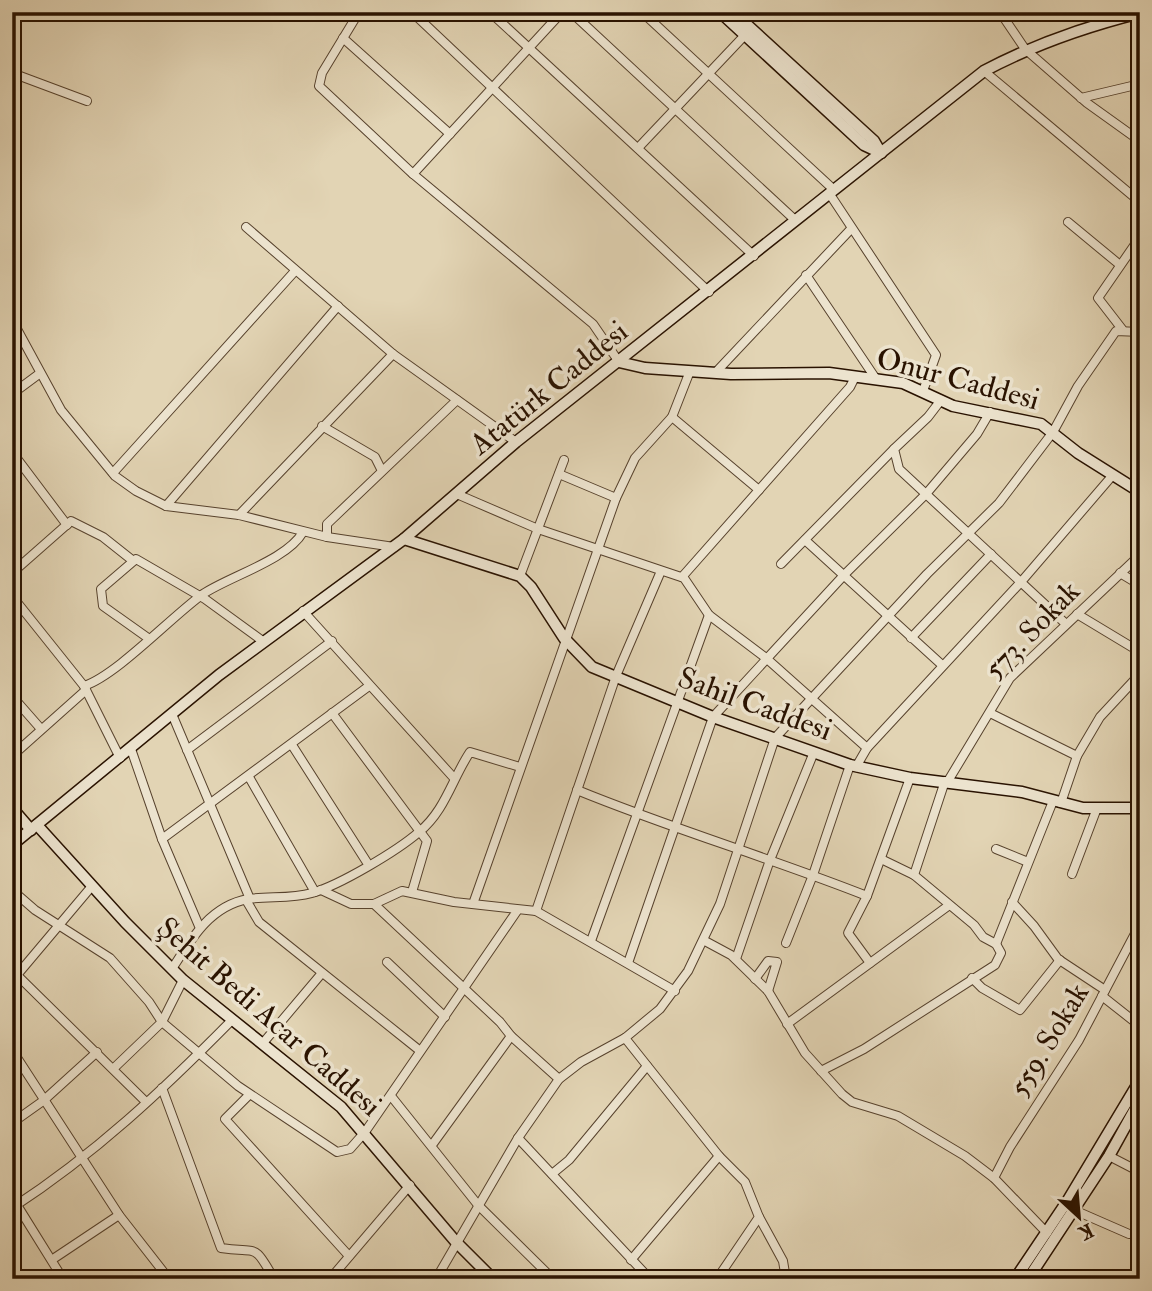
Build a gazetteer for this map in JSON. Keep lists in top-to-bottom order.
{
  "streets": {
    "street": [
      "Onur Caddesi",
      "Atatürk Caddesi",
      "573. Sokak",
      "Sahil Caddesi",
      "Şehit Bedi Acar Caddesi",
      "559. Sokak"
    ]
  },
  "crossings": [
    ["Onur Caddesi", "Atatürk Caddesi"],
    ["Atatürk Caddesi", "Şehit Bedi Acar Caddesi"],
    ["573. Sokak", "Sahil Caddesi"]
  ],
  "north": "bottom right"
}
